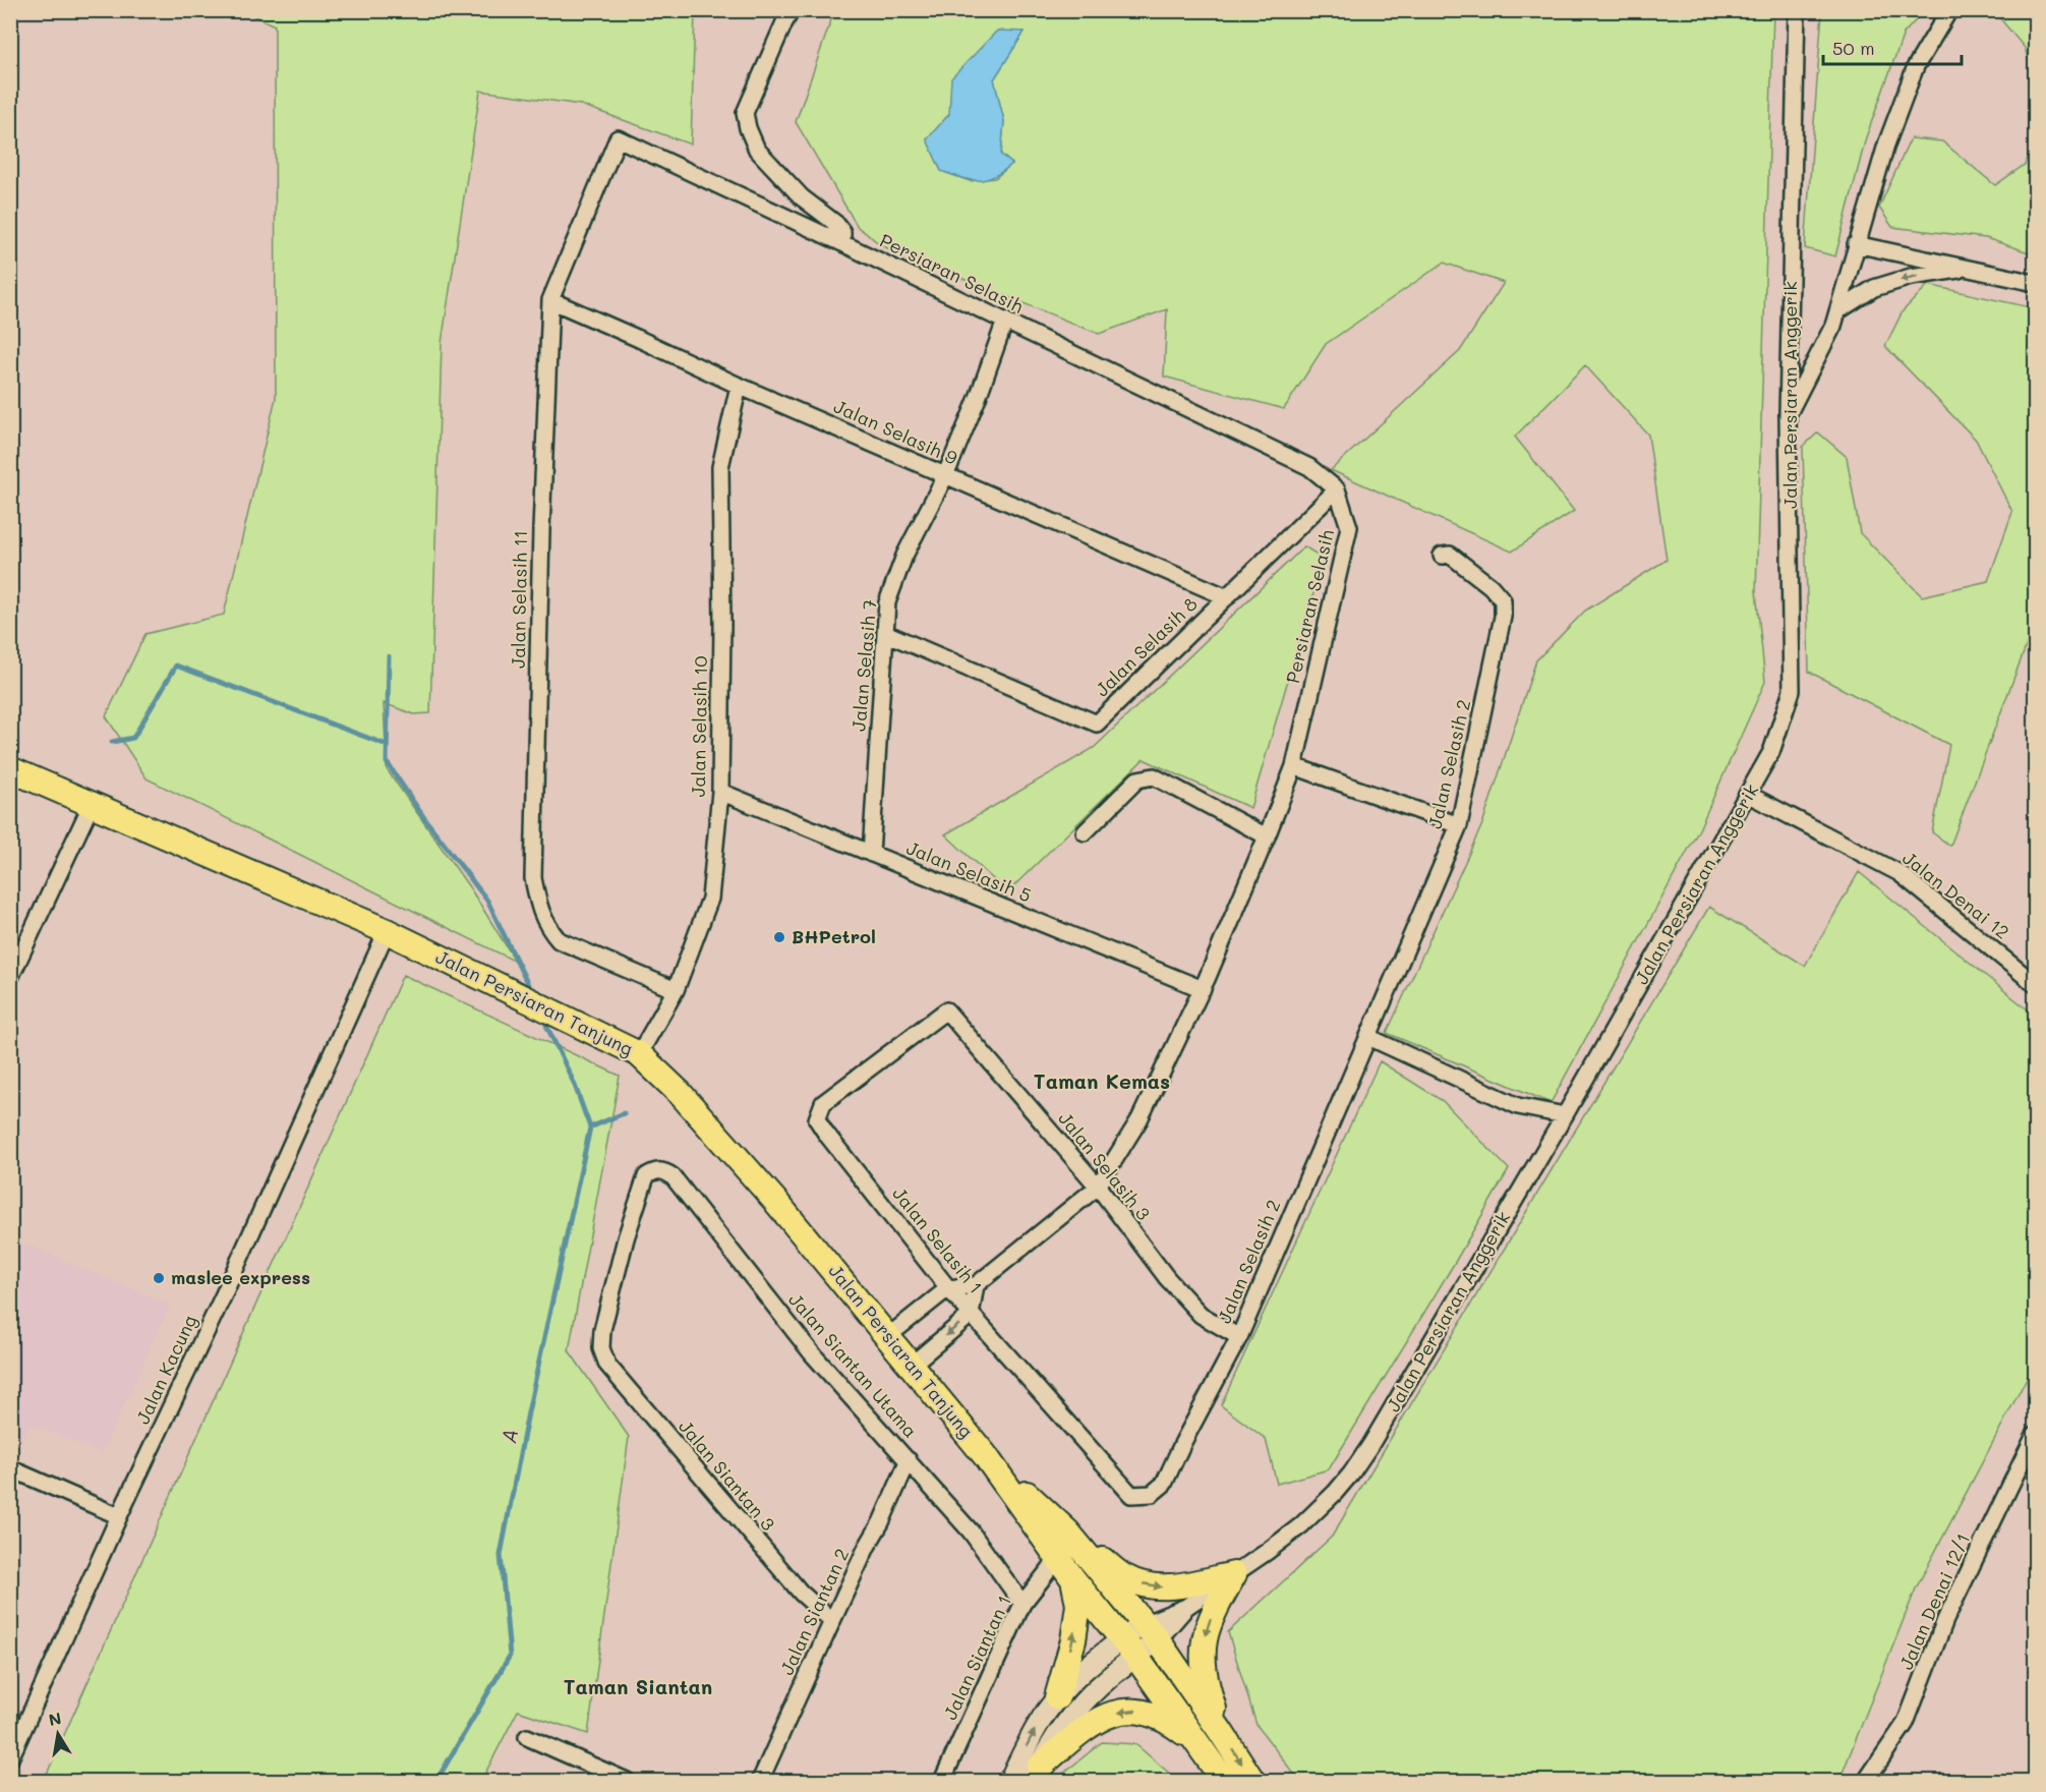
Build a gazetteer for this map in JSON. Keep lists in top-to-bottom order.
{
  "streets": {
    "main road": ["Jalan Persiaran Tanjung"],
    "street": [
      "Persiaran Selasih",
      "Jalan Persiaran Anggerik",
      "Jalan Selasih 9",
      "Jalan Selasih 11",
      "Jalan Selasih 8",
      "Jalan Selasih 7",
      "Jalan Selasih 10",
      "Jalan Selasih 2",
      "Jalan Selasih 5",
      "Jalan Denai 12",
      "Jalan Selasih 3",
      "Jalan Selasih 1",
      "Jalan Siantan Utama",
      "Jalan Kacung",
      "Jalan Siantan 3",
      "Jalan Denai 12/1",
      "Jalan Siantan 2",
      "Jalan Siantan 1"
    ]
  },
  "crossings": [
    ["Persiaran Selasih", "Jalan Selasih 11"],
    ["Persiaran Selasih", "Jalan Selasih 8"],
    ["Persiaran Selasih", "Jalan Selasih 7"],
    ["Persiaran Selasih", "Jalan Selasih 5"],
    ["Persiaran Selasih", "Jalan Selasih 3"],
    ["Jalan Persiaran Anggerik", "Jalan Denai 12"],
    ["Jalan Persiaran Anggerik", "Jalan Persiaran Tanjung"],
    ["Jalan Selasih 9", "Jalan Selasih 11"],
    ["Jalan Selasih 9", "Jalan Selasih 8"],
    ["Jalan Selasih 9", "Jalan Selasih 7"],
    ["Jalan Selasih 9", "Jalan Selasih 10"],
    ["Jalan Selasih 11", "Jalan Selasih 10"],
    ["Jalan Selasih 8", "Jalan Selasih 7"],
    ["Jalan Selasih 7", "Jalan Selasih 5"],
    ["Jalan Selasih 10", "Jalan Selasih 5"],
    ["Jalan Selasih 10", "Jalan Persiaran Tanjung"],
    ["Jalan Selasih 2", "Jalan Selasih 3"],
    ["Jalan Selasih 2", "Jalan Selasih 1"],
    ["Jalan Persiaran Tanjung", "Jalan Kacung"],
    ["Jalan Persiaran Tanjung", "Jalan Siantan 1"],
    ["Jalan Selasih 3", "Jalan Selasih 1"],
    ["Jalan Siantan Utama", "Jalan Siantan 3"],
    ["Jalan Siantan Utama", "Jalan Siantan 2"],
    ["Jalan Siantan Utama", "Jalan Siantan 1"],
    ["Jalan Siantan 3", "Jalan Siantan 2"]
  ],
  "districts": ["Taman Kemas", "Taman Siantan"],
  "water": ["A"],
  "places": ["BHPetrol", "maslee express"],
  "scale_bar": "50 m",
  "north": "top"
}
